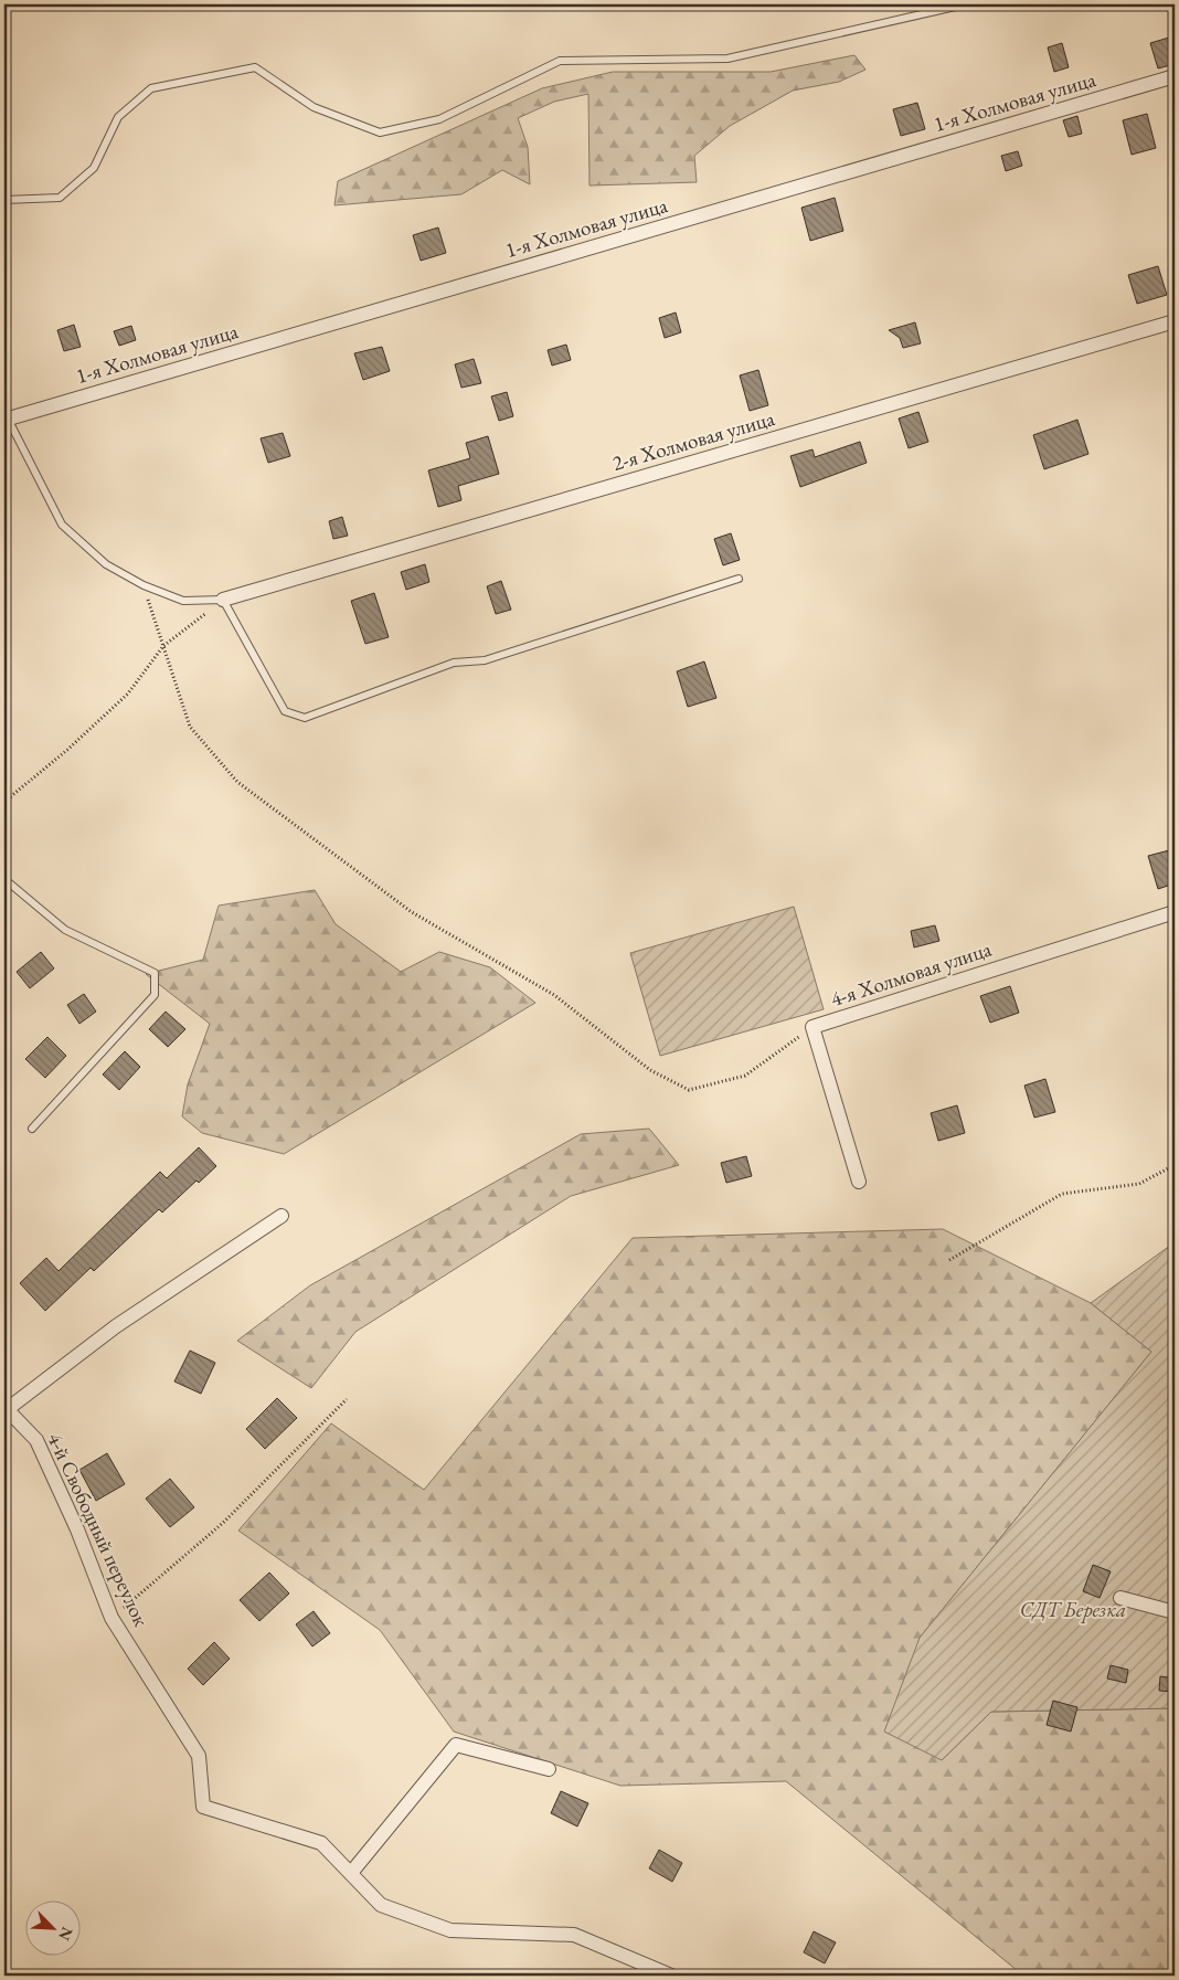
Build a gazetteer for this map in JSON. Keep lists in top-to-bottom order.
{
  "streets": {
    "street": [
      "1-я Холмовая улица",
      "2-я Холмовая улица",
      "4-я Холмовая улица",
      "4-й Свободный переулок"
    ]
  },
  "parks": ["СДТ Березка"],
  "north": "bottom right"
}
